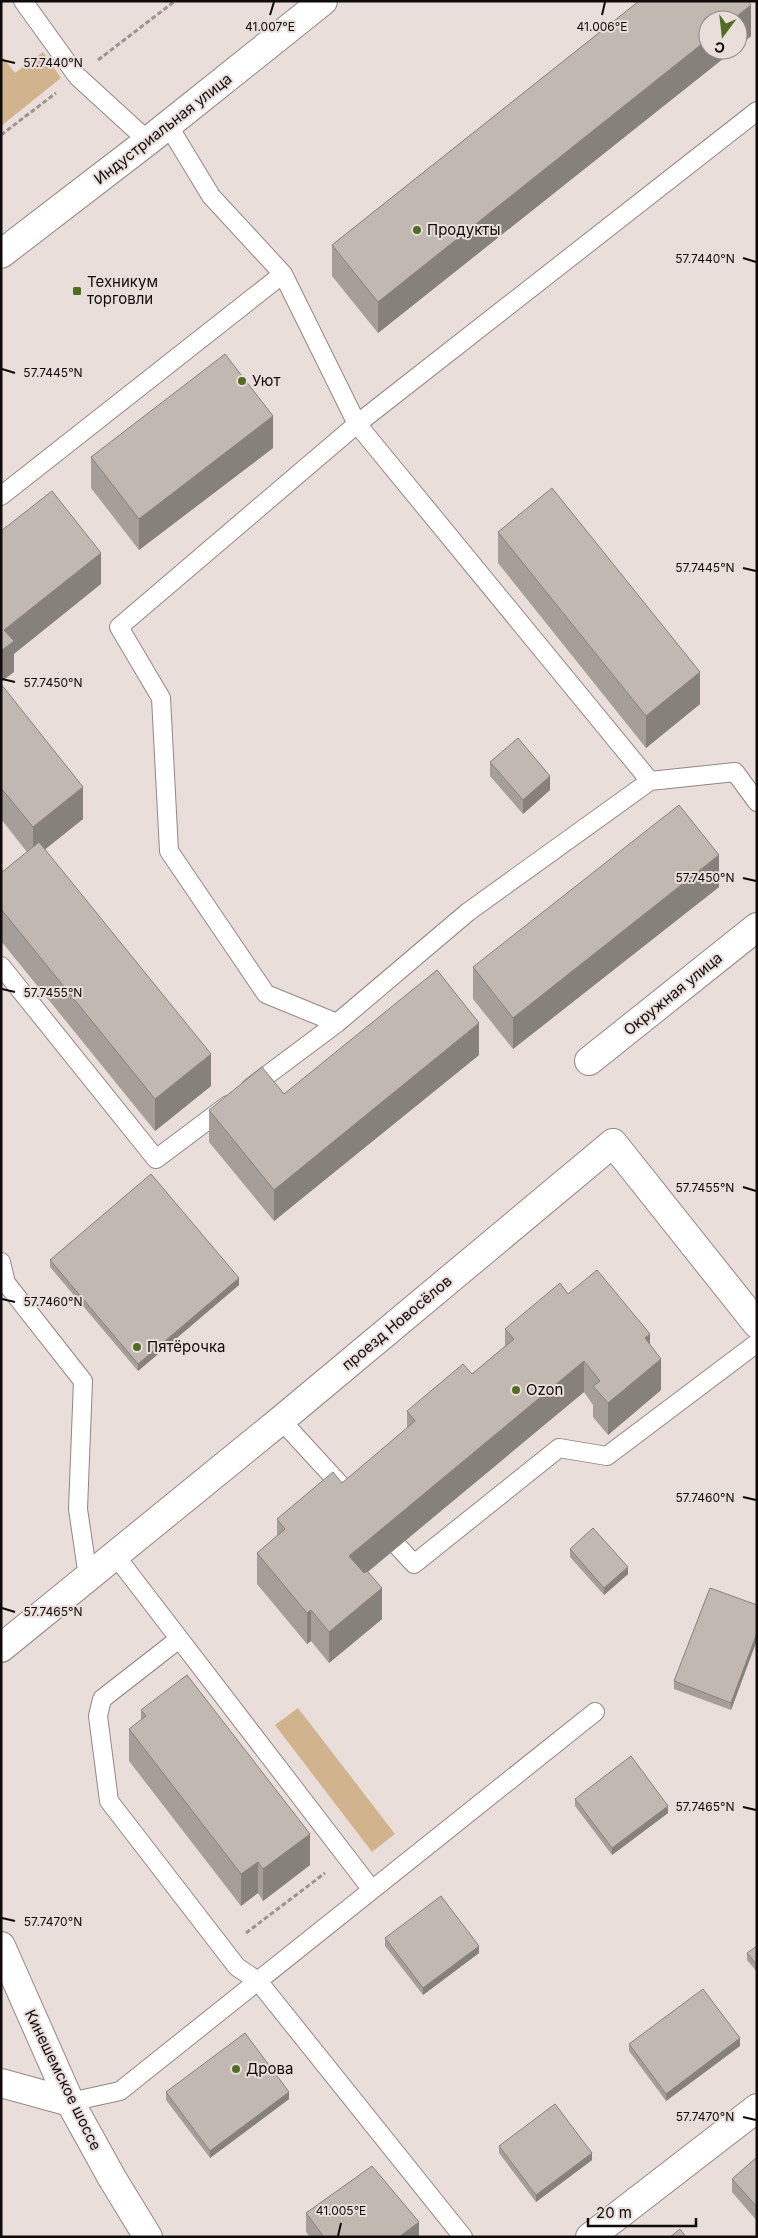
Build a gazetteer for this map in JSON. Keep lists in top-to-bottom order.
{
  "streets": {
    "main road": [
      "Индустриальная улица",
      "Окружная улица",
      "проезд Новосёлов",
      "Кинешемское шоссе"
    ]
  },
  "places": {
    "other": [
      "Продукты",
      "Уют",
      "Пятёрочка",
      "Ozon",
      "Дрова"
    ],
    "transit": ["Техникум торговли"]
  },
  "scale_bar": "20 m",
  "north": "bottom",
  "coordinates": [
    "41.007°E",
    "41.006°E",
    "57.7440°N",
    "57.7445°N",
    "57.7450°N",
    "57.7455°N",
    "57.7460°N",
    "57.7465°N",
    "57.7470°N",
    "41.005°E"
  ]
}
